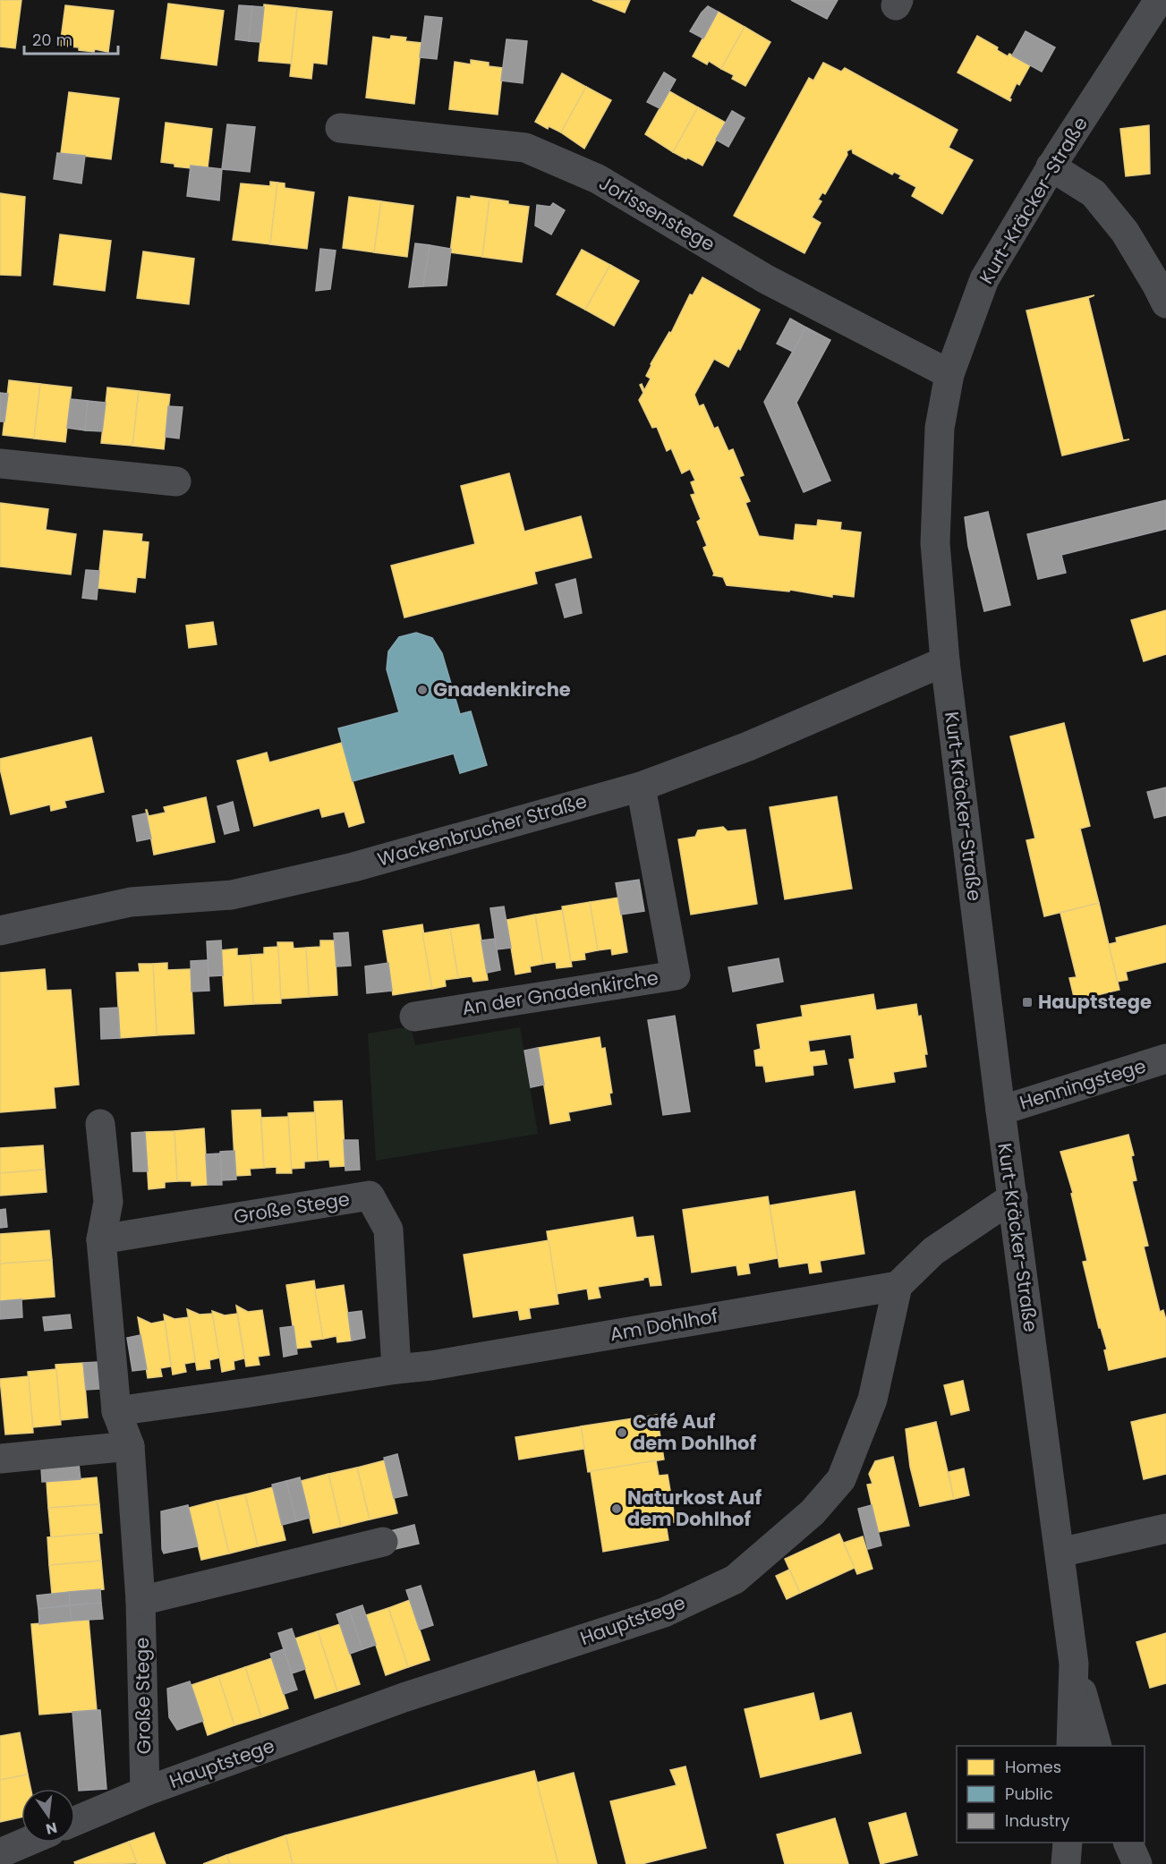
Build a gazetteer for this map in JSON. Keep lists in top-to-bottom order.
{
  "streets": {
    "street": [
      "Kurt-Kräcker-Straße",
      "Jorissenstege",
      "Wackenbrucher Straße",
      "An der Gnadenkirche",
      "Henningstege",
      "Große Stege",
      "Am Dohlhof",
      "Hauptstege"
    ]
  },
  "crossings": [
    ["Kurt-Kräcker-Straße", "Jorissenstege"],
    ["Kurt-Kräcker-Straße", "Wackenbrucher Straße"],
    ["Kurt-Kräcker-Straße", "Henningstege"],
    ["Wackenbrucher Straße", "An der Gnadenkirche"],
    ["Große Stege", "Am Dohlhof"],
    ["Große Stege", "Hauptstege"],
    ["Am Dohlhof", "Hauptstege"]
  ],
  "places": {
    "other": ["Gnadenkirche", "Café Auf dem Dohlhof", "Naturkost Auf dem Dohlhof"],
    "transit": ["Hauptstege"]
  },
  "legend": ["Homes", "Public", "Industry"],
  "scale_bar": "20 m",
  "north": "bottom"
}
